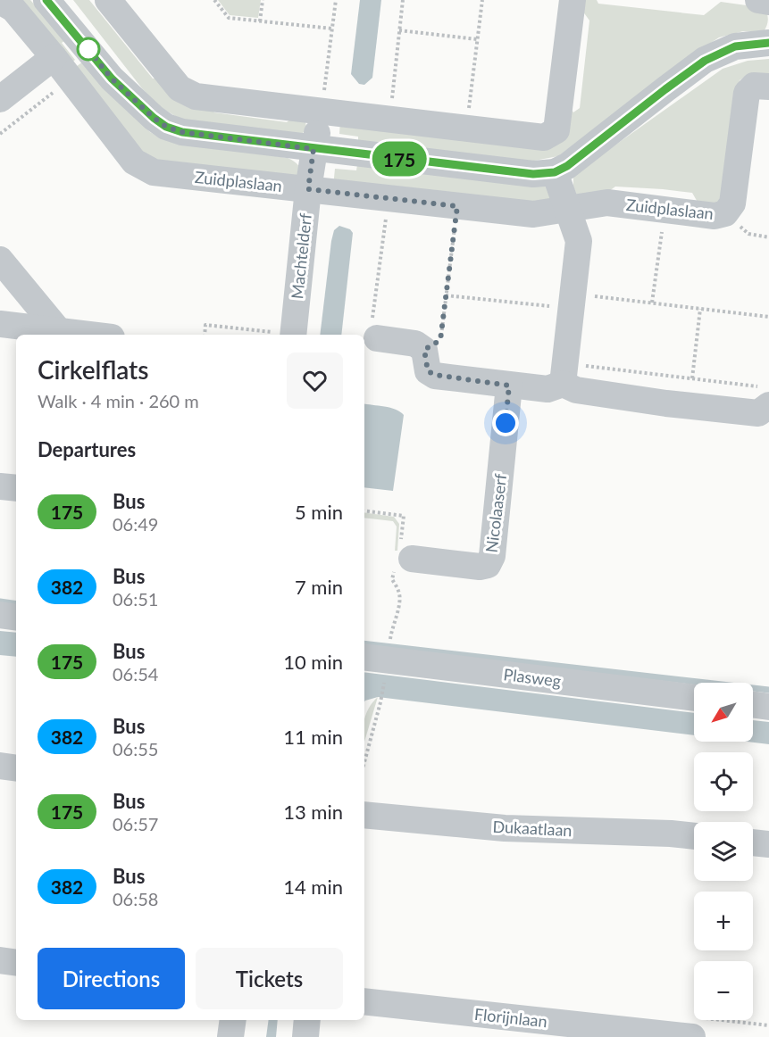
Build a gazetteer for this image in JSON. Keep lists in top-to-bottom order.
{
  "streets": {
    "street": [
      "Zuidplaslaan",
      "Machtelderf",
      "Nicolaaserf",
      "Plasweg",
      "Dukaatlaan",
      "Florijnlaan"
    ]
  },
  "crossings": [
    ["Zuidplaslaan", "Machtelderf"]
  ],
  "lines": ["bus line 175"],
  "north": "bottom left",
  "page": {
    "on_map": "175",
    "heading": [
      ["Cirkelflats", "Walk · 4 min · 260 m"],
      "Departures"
    ],
    "list": [
      {
        "mark": "175",
        "name": "Bus",
        "note": "06:49",
        "value": "5 min"
      },
      {
        "mark": "382",
        "name": "Bus",
        "note": "06:51",
        "value": "7 min"
      },
      {
        "mark": "175",
        "name": "Bus",
        "note": "06:54",
        "value": "10 min"
      },
      {
        "mark": "382",
        "name": "Bus",
        "note": "06:55",
        "value": "11 min"
      },
      {
        "mark": "175",
        "name": "Bus",
        "note": "06:57",
        "value": "13 min"
      },
      {
        "mark": "382",
        "name": "Bus",
        "note": "06:58",
        "value": "14 min"
      }
    ],
    "map_buttons": ["+", "−"],
    "buttons": ["Directions", "Tickets"]
  }
}
